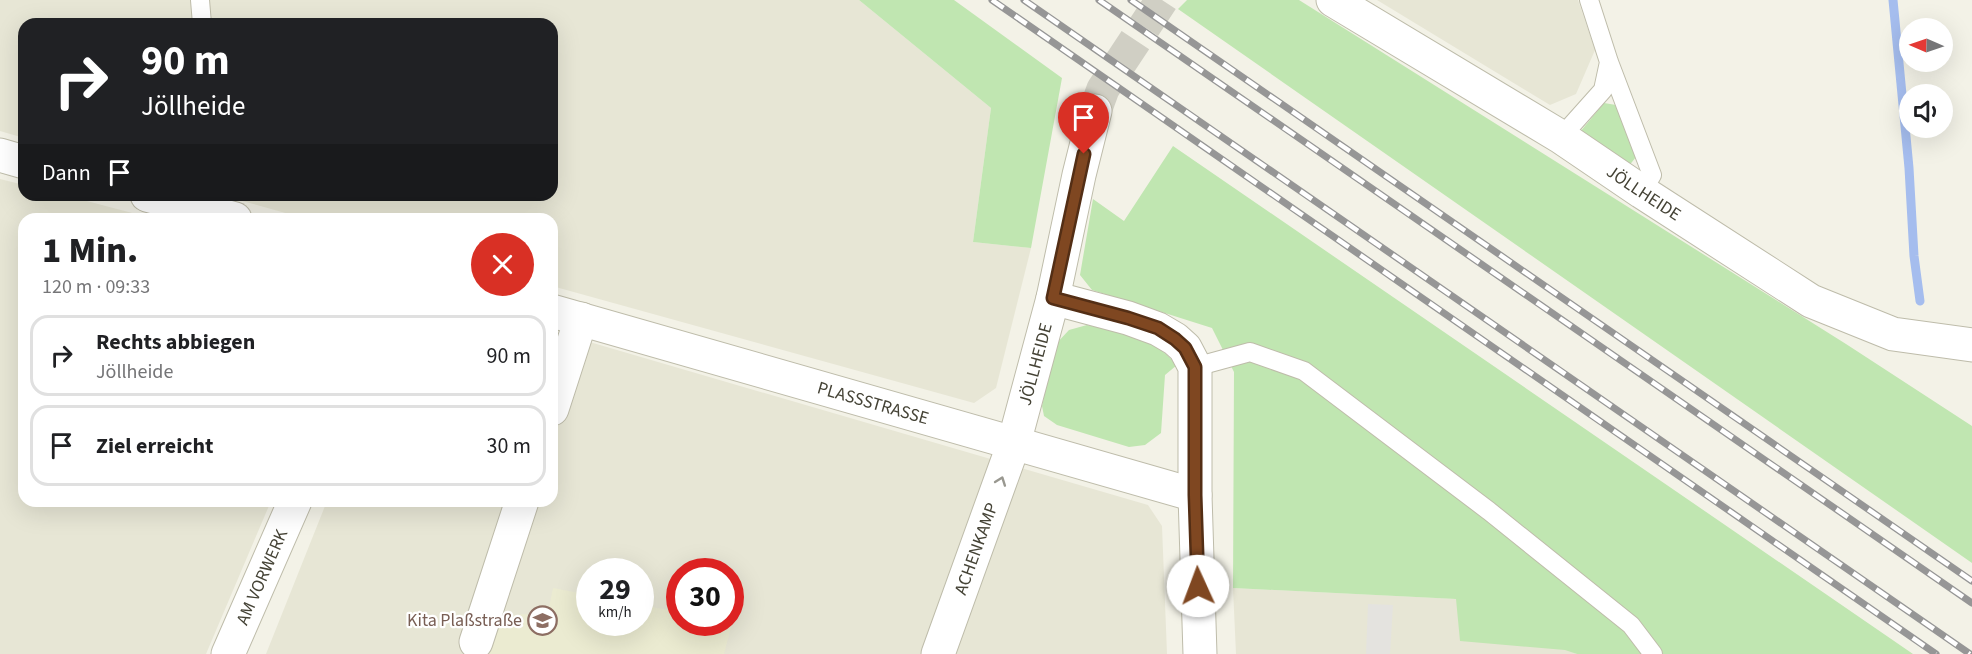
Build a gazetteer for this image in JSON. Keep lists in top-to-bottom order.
{
  "streets": {
    "street": [
      "JÖLLHEIDE",
      "PLASSSTRASSE",
      "ACHENKAMP",
      "AM VORWERK"
    ]
  },
  "crossings": [
    ["JÖLLHEIDE", "PLASSSTRASSE"],
    ["JÖLLHEIDE", "ACHENKAMP"],
    ["PLASSSTRASSE", "ACHENKAMP"]
  ],
  "places": {
    "school or university": ["Kita Plaßstraße"]
  },
  "north": "left",
  "page": {
    "turn": ["90 m", "Jöllheide"],
    "then": "Dann",
    "heading": ["1 Min.", "120 m · 09:33"],
    "list": [
      {
        "name": "Rechts abbiegen",
        "note": "Jöllheide",
        "value": "90 m"
      },
      {
        "name": "Ziel erreicht",
        "value": "30 m"
      }
    ],
    "speed": "29 km/h",
    "limit": "30"
  }
}
